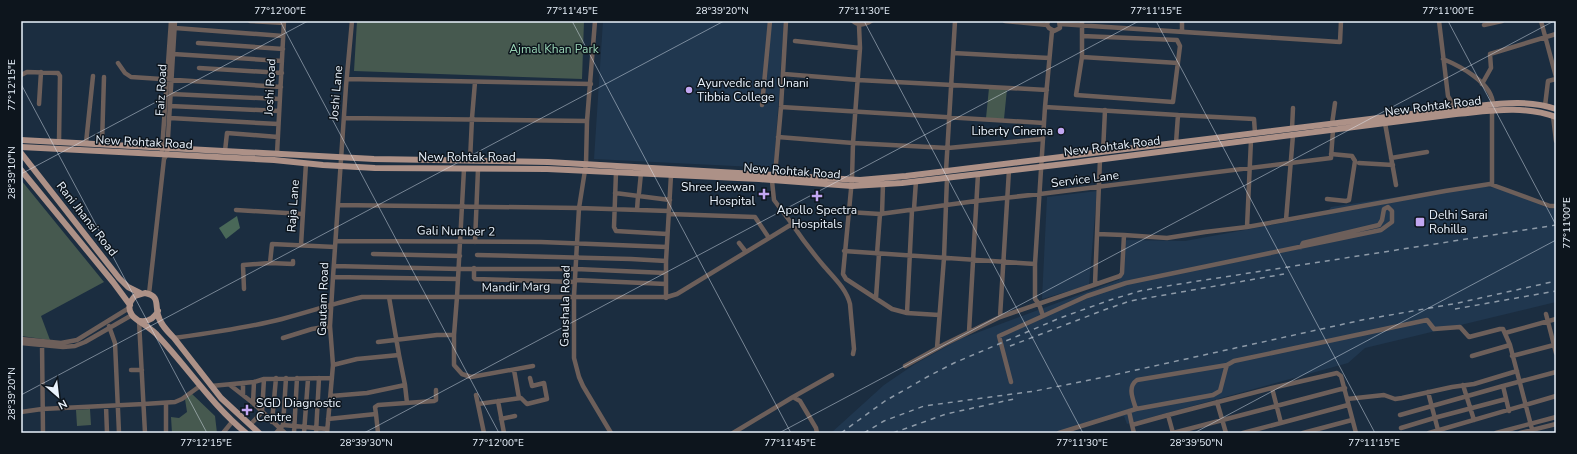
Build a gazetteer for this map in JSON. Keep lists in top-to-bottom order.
{
  "streets": {
    "main road": ["New Rohtak Road", "Rani Jhansi Road"],
    "street": [
      "Joshi Road",
      "Faiz Road",
      "Joshi Lane",
      "Service Lane",
      "Raja Lane",
      "Gali Number 2",
      "Mandir Marg",
      "Gautam Road",
      "Gaushala Road"
    ]
  },
  "crossings": [
    ["Joshi Road", "New Rohtak Road"],
    ["Faiz Road", "New Rohtak Road"],
    ["Faiz Road", "Rani Jhansi Road"],
    ["Joshi Lane", "New Rohtak Road"],
    ["Joshi Lane", "Gautam Road"],
    ["New Rohtak Road", "Raja Lane"],
    ["New Rohtak Road", "Gautam Road"],
    ["New Rohtak Road", "Gaushala Road"],
    ["Gali Number 2", "Gautam Road"],
    ["Gali Number 2", "Gaushala Road"],
    ["Mandir Marg", "Gautam Road"],
    ["Mandir Marg", "Gaushala Road"]
  ],
  "parks": ["Ajmal Khan Park"],
  "places": {
    "other": ["Ayurvedic and Unani Tibbia College", "Liberty Cinema"],
    "health": ["Shree Jeewan Hospital", "Apollo Spectra Hospitals", "SGD Diagnostic Centre"],
    "transit": ["Delhi Sarai Rohilla"]
  },
  "north": "bottom right",
  "coordinates": [
    "77°12'00\"E",
    "77°11'45\"E",
    "28°39'20\"N",
    "77°11'30\"E",
    "77°11'15\"E",
    "77°11'00\"E",
    "77°12'15\"E",
    "28°39'10\"N",
    "28°39'30\"N",
    "28°39'50\"N"
  ]
}
